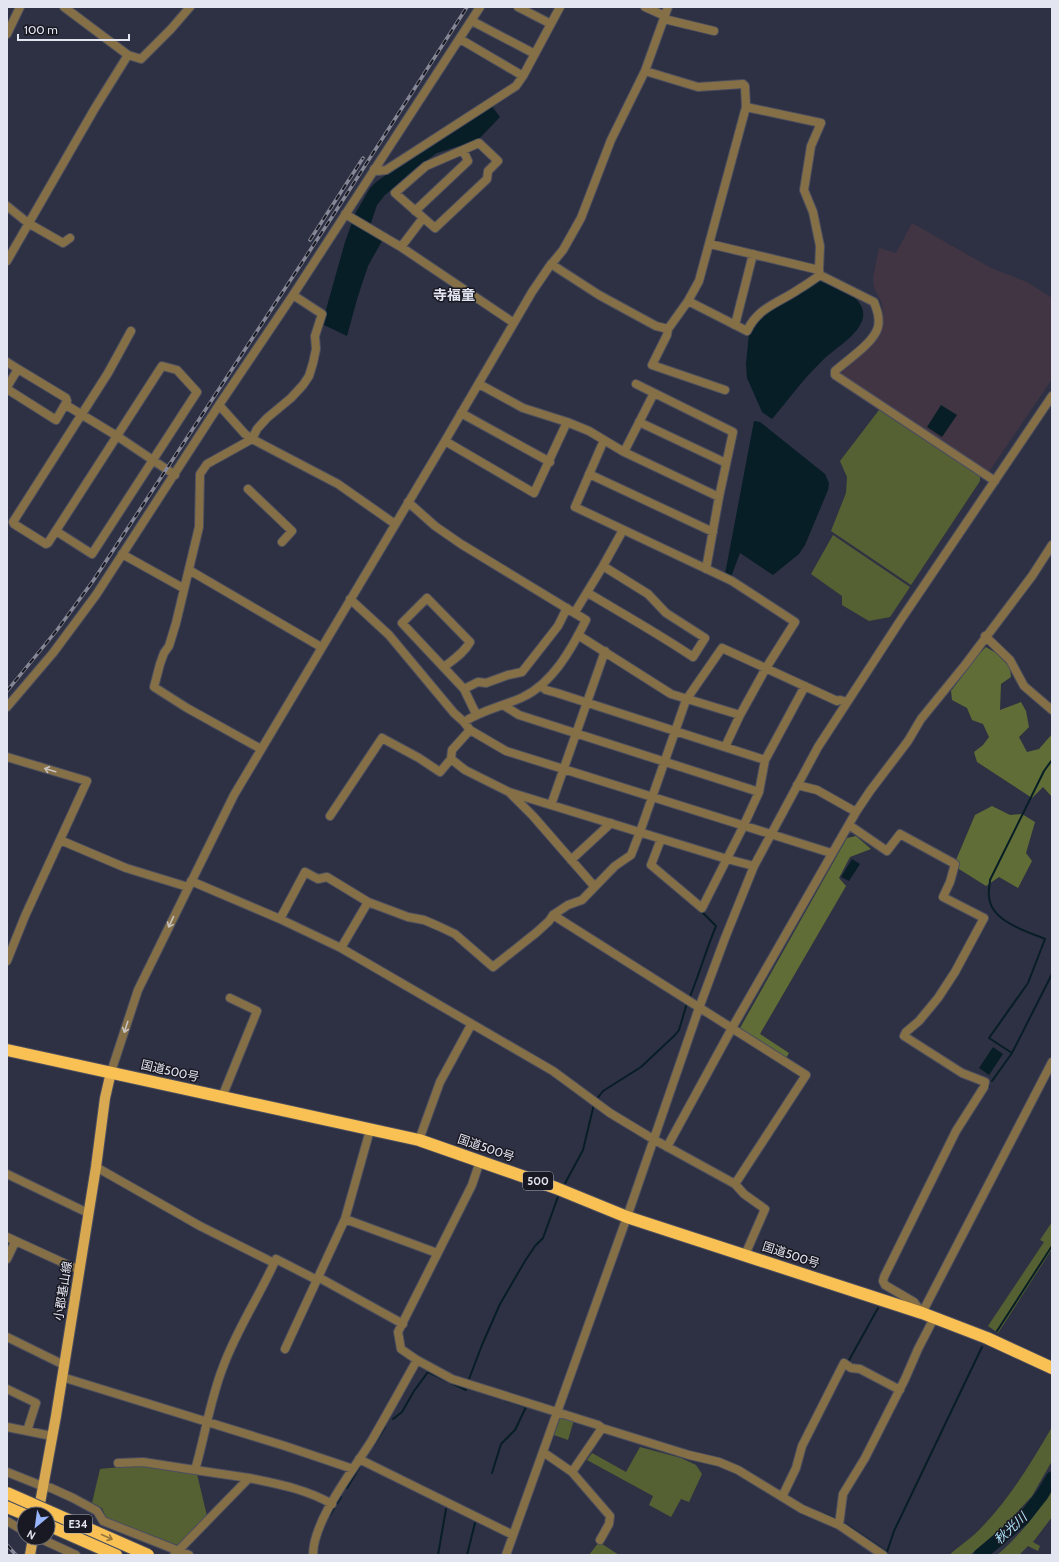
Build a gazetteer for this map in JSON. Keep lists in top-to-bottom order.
{
  "streets": {
    "highway": ["国道500号", "500", "E34"],
    "main road": ["小郡基山線"]
  },
  "crossings": [
    ["国道500号", "小郡基山線"]
  ],
  "districts": ["寺福童"],
  "water": ["秋光川"],
  "scale_bar": "100 m",
  "north": "bottom left"
}
